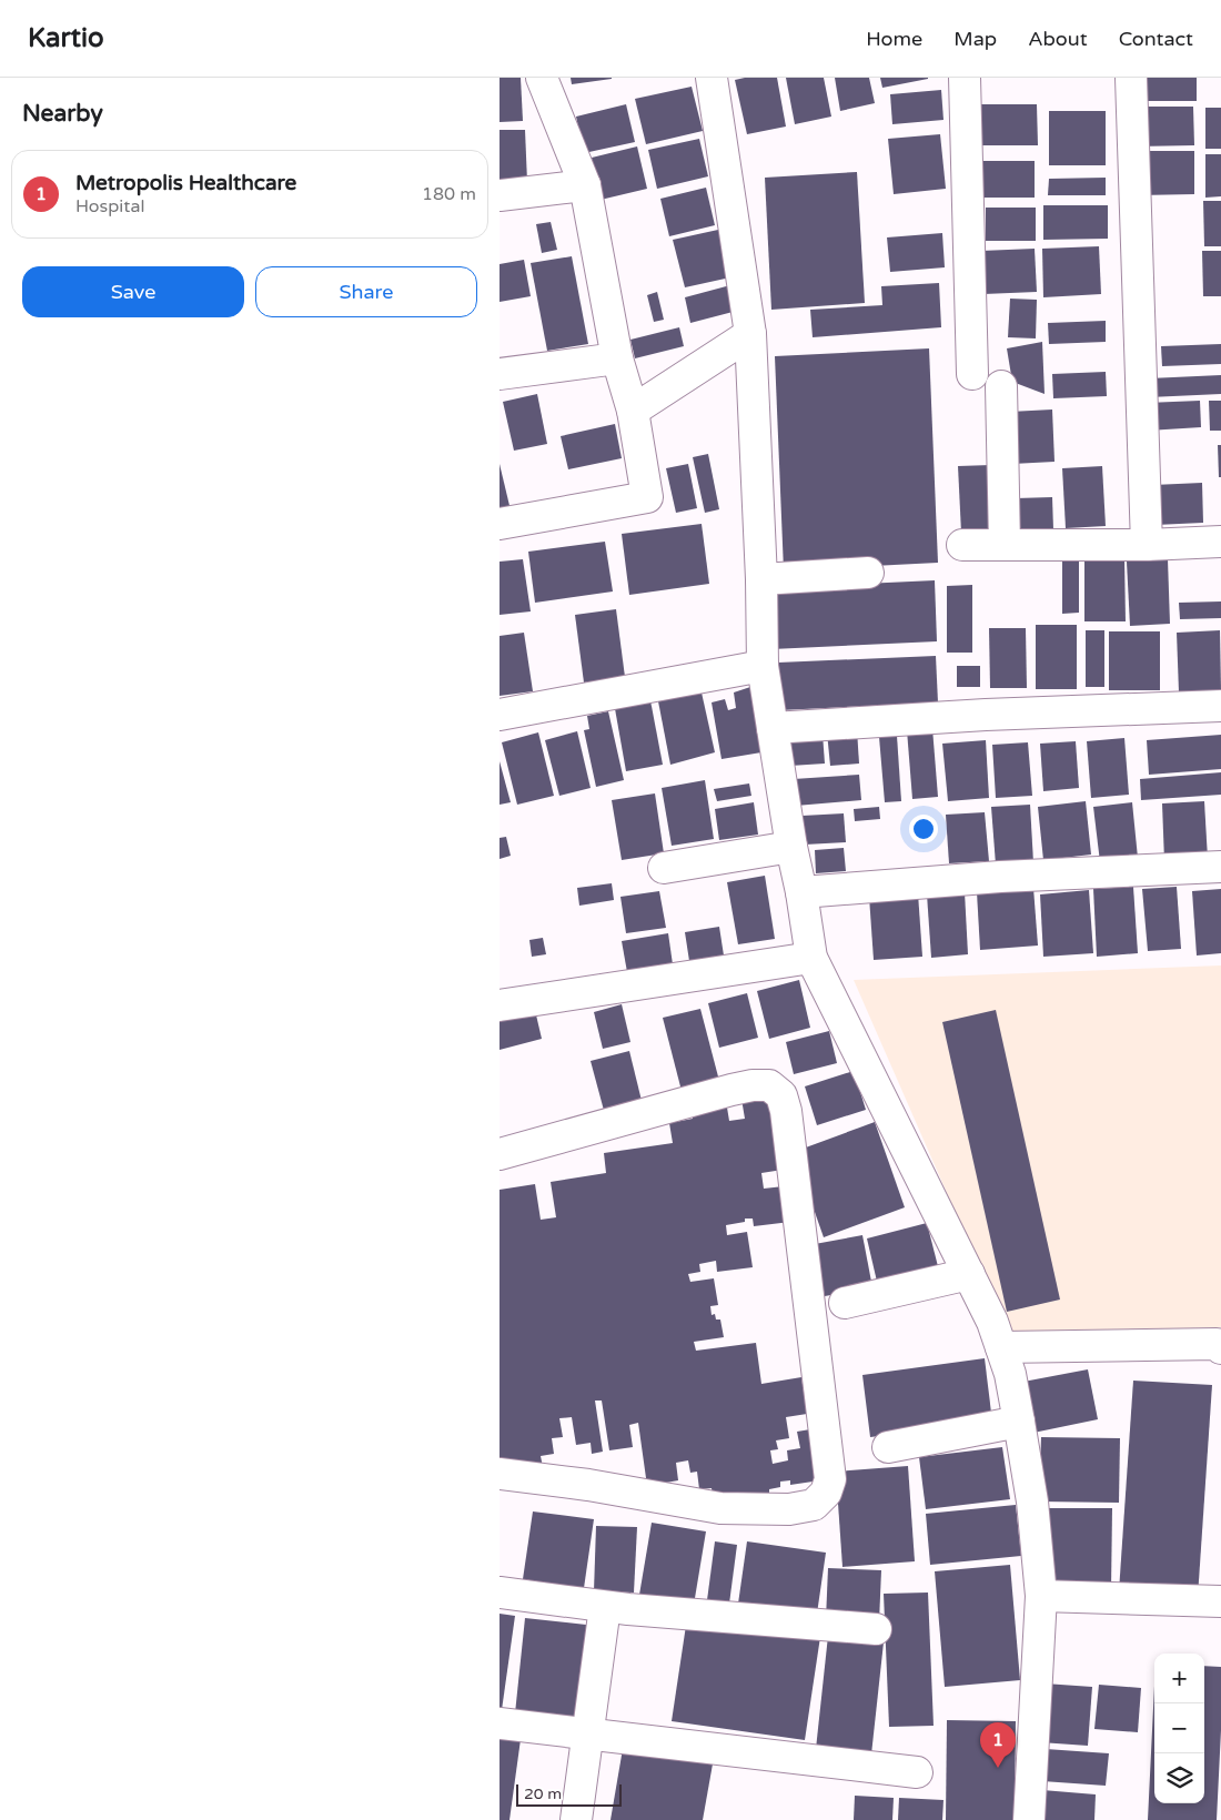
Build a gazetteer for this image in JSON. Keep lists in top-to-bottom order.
{
  "scale_bar": "20 m",
  "page": {
    "header": "Kartio",
    "nav": [
      "Home",
      "Map",
      "About",
      "Contact"
    ],
    "heading": "Nearby",
    "list": [
      {
        "mark": "1",
        "name": "Metropolis Healthcare",
        "note": "Hospital",
        "value": "180 m"
      }
    ],
    "buttons": ["Save", "Share"],
    "map_buttons": ["+", "−"],
    "pins": "1",
    "scale": "20 m"
  }
}
